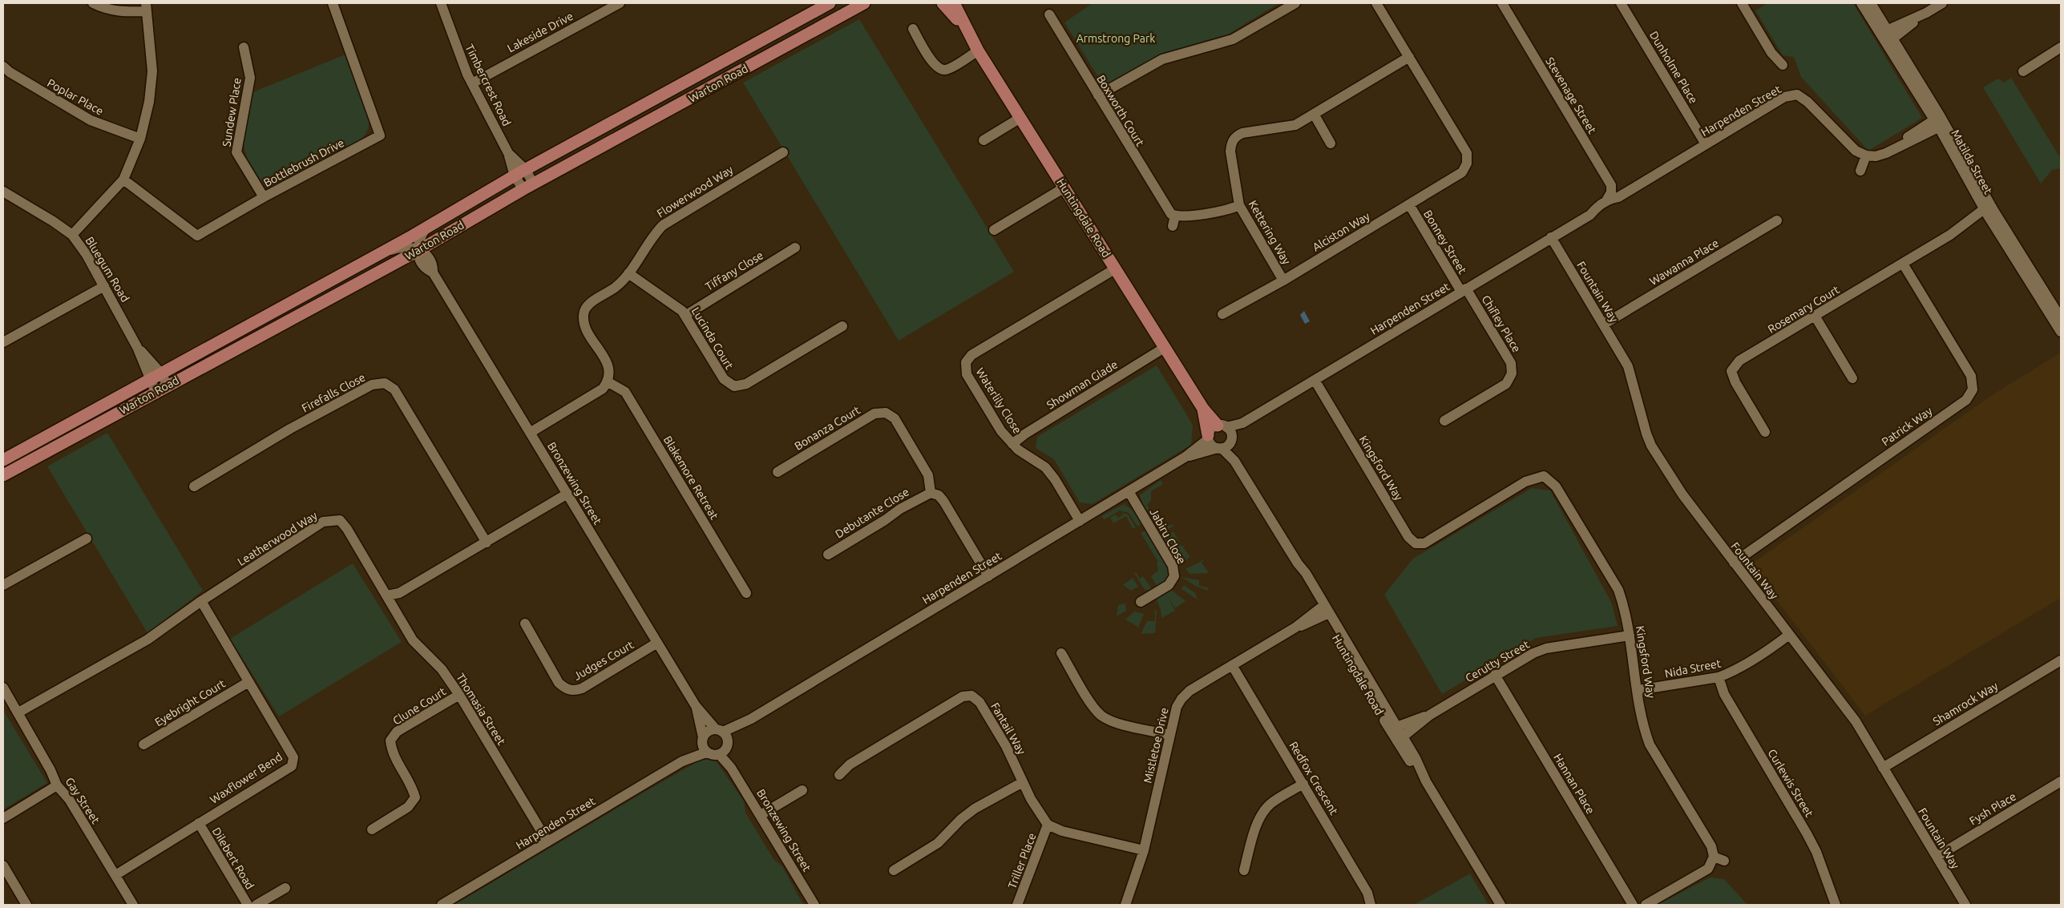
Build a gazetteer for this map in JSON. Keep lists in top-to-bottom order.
{
  "streets": {
    "main road": ["Warton Road", "Huntingdale Road"],
    "street": [
      "Lakeside Drive",
      "Dunholme Place",
      "Timbercrest Road",
      "Stevenage Street",
      "Poplar Place",
      "Boxworth Court",
      "Harpenden Street",
      "Sundew Place",
      "Matilda Street",
      "Bottlebrush Drive",
      "Flowerwood Way",
      "Alciston Way",
      "Kettering Way",
      "Bonney Street",
      "Wawanna Place",
      "Bluegum Road",
      "Tiffany Close",
      "Fountain Way",
      "Rosemary Court",
      "Chifley Place",
      "Lucinda Court",
      "Showman Glade",
      "Firefalls Close",
      "Waterlily Close",
      "Patrick Way",
      "Bonanza Court",
      "Kingsford Way",
      "Blakemore Retreat",
      "Bronzewing Street",
      "Debutante Close",
      "Jabiru Close",
      "Leatherwood Way",
      "Judges Court",
      "Cerutty Street",
      "Nida Street",
      "Eyebright Court",
      "Shamrock Way",
      "Clune Court",
      "Thomasia Street",
      "Fantail Way",
      "Mistletoe Drive",
      "Waxflower Bend",
      "Redfox Crescent",
      "Curlewis Street",
      "Hannan Place",
      "Gay Street",
      "Fysh Place",
      "Dilebert Road",
      "Triller Place"
    ]
  },
  "crossings": [
    ["Lakeside Drive", "Timbercrest Road"],
    ["Dunholme Place", "Harpenden Street"],
    ["Warton Road", "Timbercrest Road"],
    ["Warton Road", "Bluegum Road"],
    ["Warton Road", "Bronzewing Street"],
    ["Stevenage Street", "Harpenden Street"],
    ["Boxworth Court", "Kettering Way"],
    ["Harpenden Street", "Huntingdale Road"],
    ["Harpenden Street", "Bonney Street"],
    ["Harpenden Street", "Fountain Way"],
    ["Harpenden Street", "Chifley Place"],
    ["Harpenden Street", "Waterlily Close"],
    ["Harpenden Street", "Kingsford Way"],
    ["Harpenden Street", "Bronzewing Street"],
    ["Harpenden Street", "Jabiru Close"],
    ["Harpenden Street", "Thomasia Street"],
    ["Sundew Place", "Bottlebrush Drive"],
    ["Matilda Street", "Rosemary Court"],
    ["Flowerwood Way", "Lucinda Court"],
    ["Flowerwood Way", "Blakemore Retreat"],
    ["Huntingdale Road", "Showman Glade"],
    ["Huntingdale Road", "Waterlily Close"],
    ["Huntingdale Road", "Cerutty Street"],
    ["Huntingdale Road", "Mistletoe Drive"],
    ["Alciston Way", "Kettering Way"],
    ["Alciston Way", "Bonney Street"],
    ["Bonney Street", "Chifley Place"],
    ["Wawanna Place", "Fountain Way"],
    ["Tiffany Close", "Lucinda Court"],
    ["Fountain Way", "Patrick Way"],
    ["Fountain Way", "Nida Street"],
    ["Fountain Way", "Shamrock Way"],
    ["Fountain Way", "Fysh Place"],
    ["Rosemary Court", "Patrick Way"],
    ["Showman Glade", "Waterlily Close"],
    ["Bonanza Court", "Debutante Close"],
    ["Kingsford Way", "Cerutty Street"],
    ["Kingsford Way", "Nida Street"],
    ["Bronzewing Street", "Judges Court"],
    ["Leatherwood Way", "Thomasia Street"],
    ["Leatherwood Way", "Waxflower Bend"],
    ["Leatherwood Way", "Gay Street"],
    ["Cerutty Street", "Hannan Place"],
    ["Nida Street", "Curlewis Street"],
    ["Eyebright Court", "Waxflower Bend"],
    ["Clune Court", "Thomasia Street"],
    ["Fantail Way", "Triller Place"],
    ["Mistletoe Drive", "Redfox Crescent"],
    ["Waxflower Bend", "Gay Street"],
    ["Waxflower Bend", "Dilebert Road"]
  ],
  "parks": ["Armstrong Park"]
}
